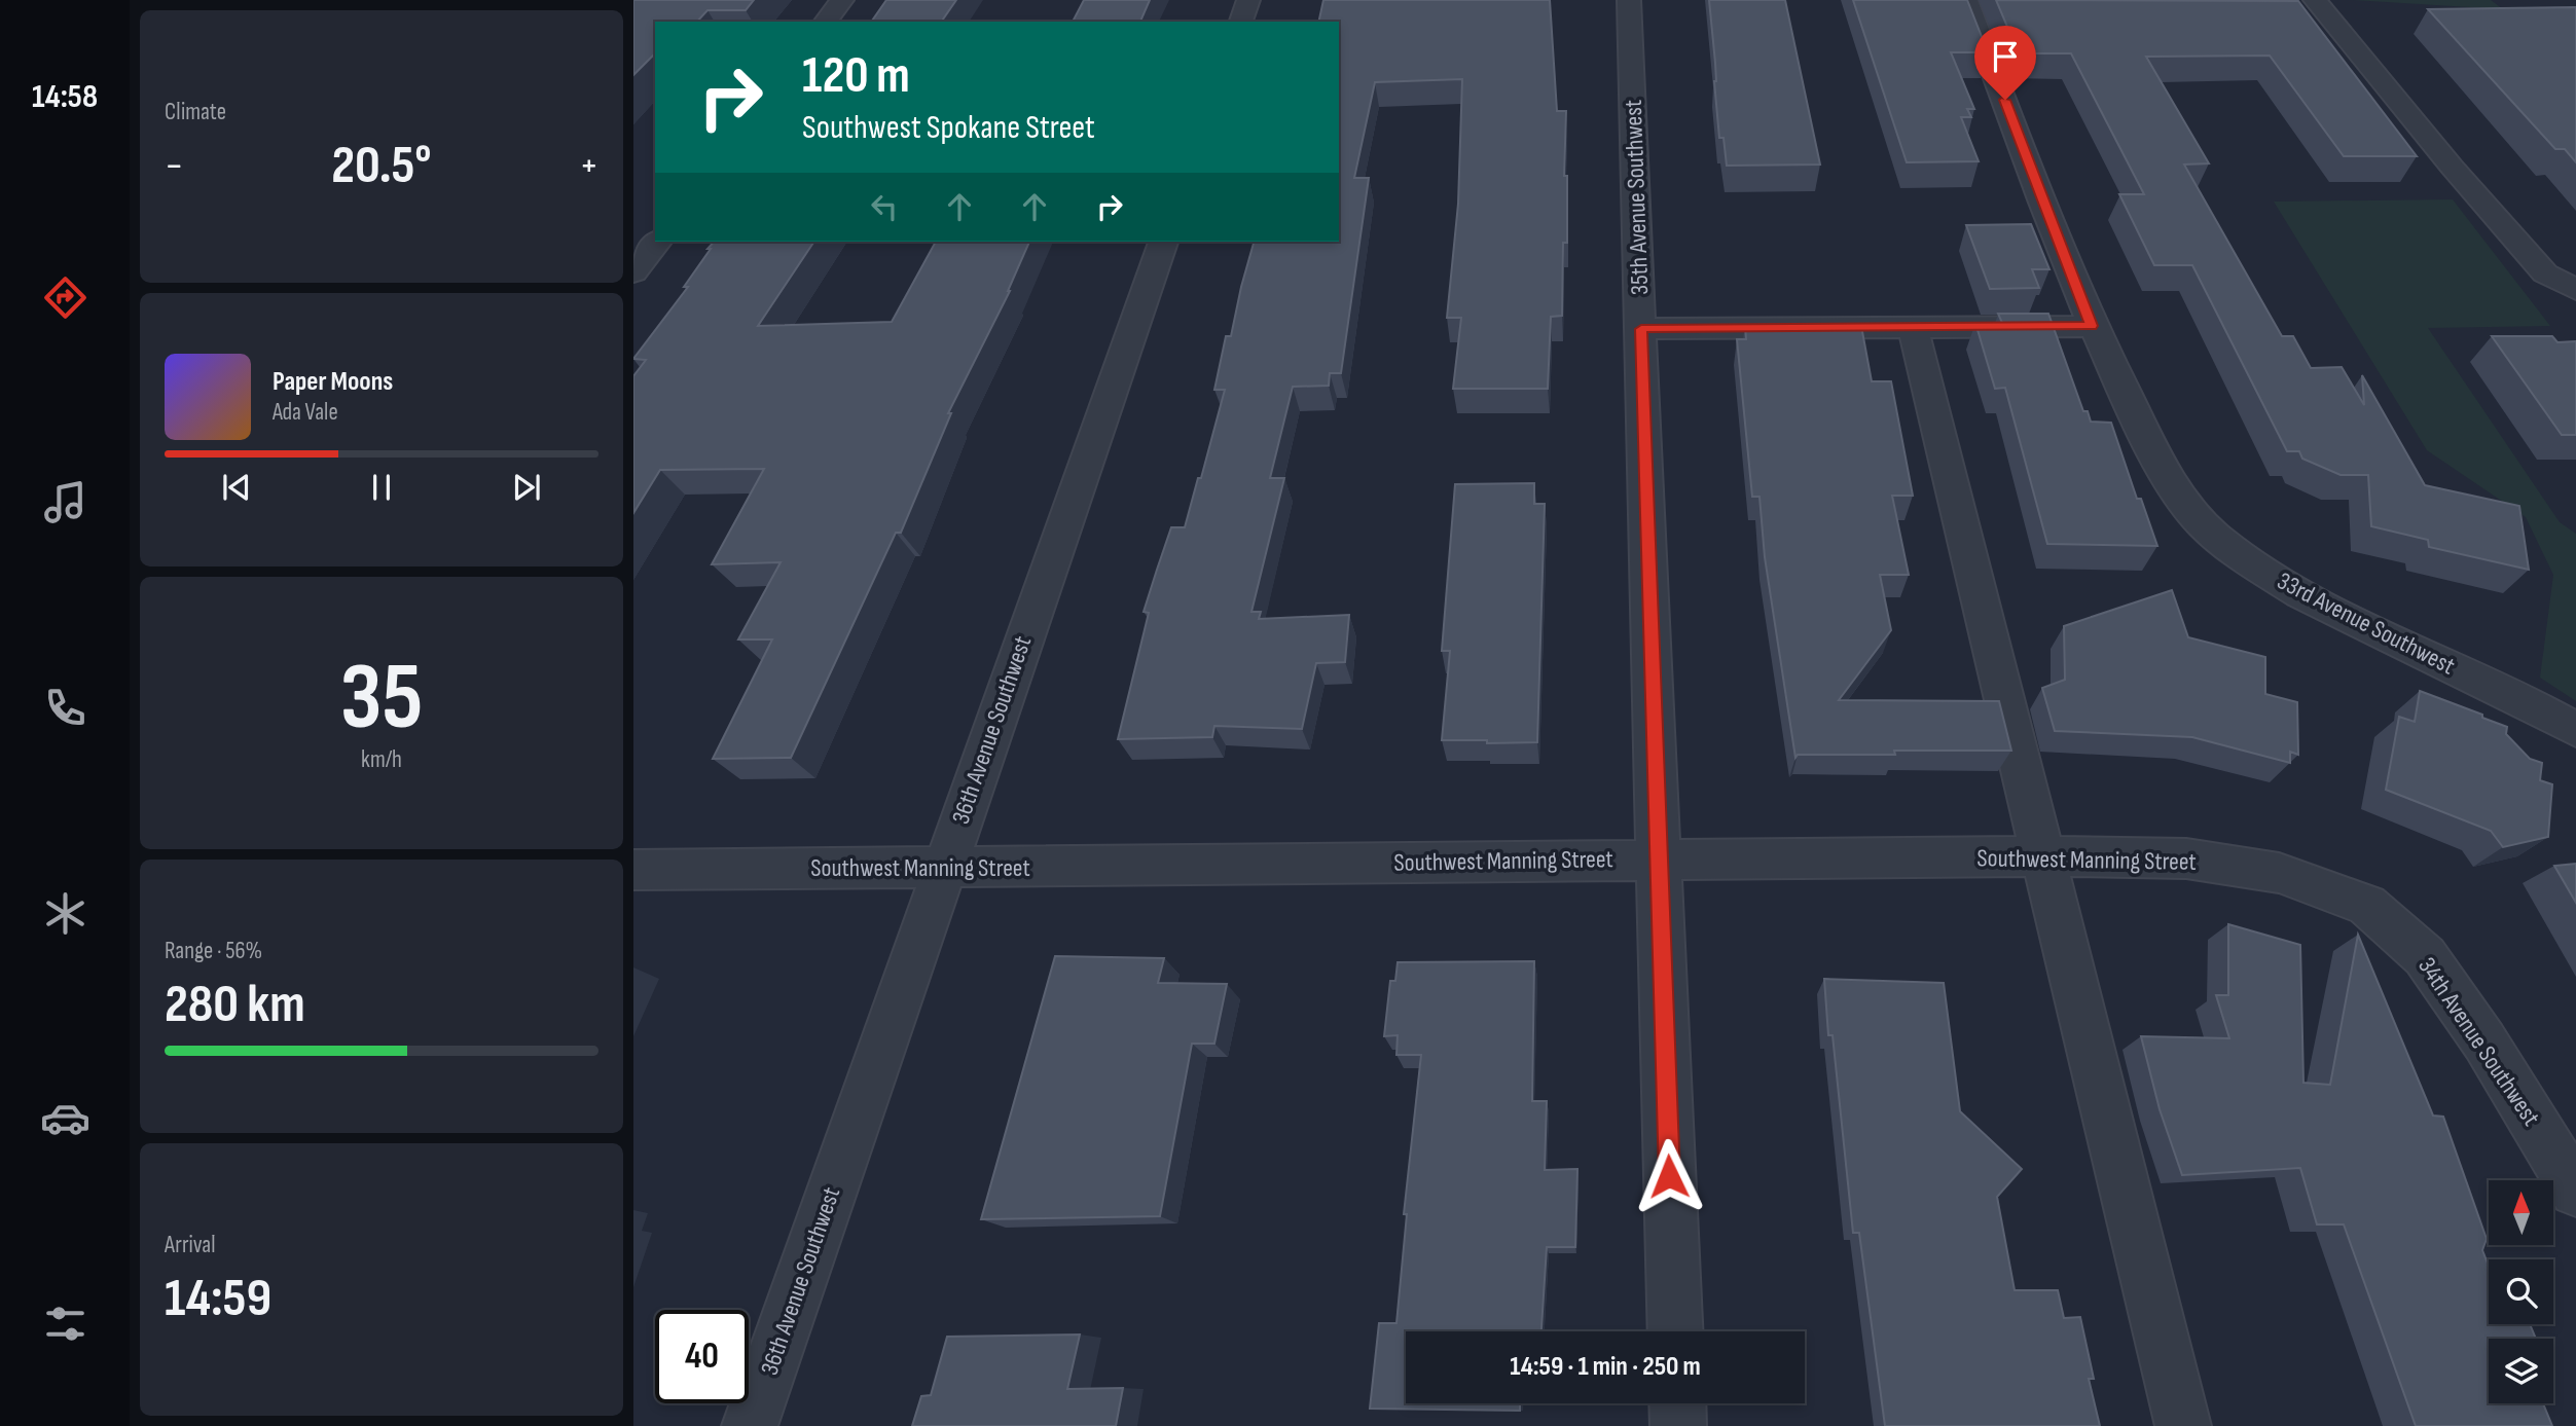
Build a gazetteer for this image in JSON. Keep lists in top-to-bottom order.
{
  "streets": {
    "street": [
      "35th Avenue Southwest",
      "33rd Avenue Southwest",
      "36th Avenue Southwest",
      "Southwest Manning Street",
      "34th Avenue Southwest"
    ]
  },
  "crossings": [
    ["35th Avenue Southwest", "Southwest Manning Street"],
    ["36th Avenue Southwest", "Southwest Manning Street"],
    ["Southwest Manning Street", "34th Avenue Southwest"]
  ],
  "north": "top",
  "page": {
    "tabs": "14:58",
    "tile": [
      "Climate",
      ["35", "km/h"],
      ["Range · 56%", "280 km"],
      ["Arrival", "14:59"]
    ],
    "turn": ["120 m", "Southwest Spokane Street"],
    "heat": ["−", "20.5°", "+"],
    "song": ["Paper Moons", "Ada Vale"],
    "limit": "40",
    "trip": "14:59 · 1 min · 250 m"
  }
}
